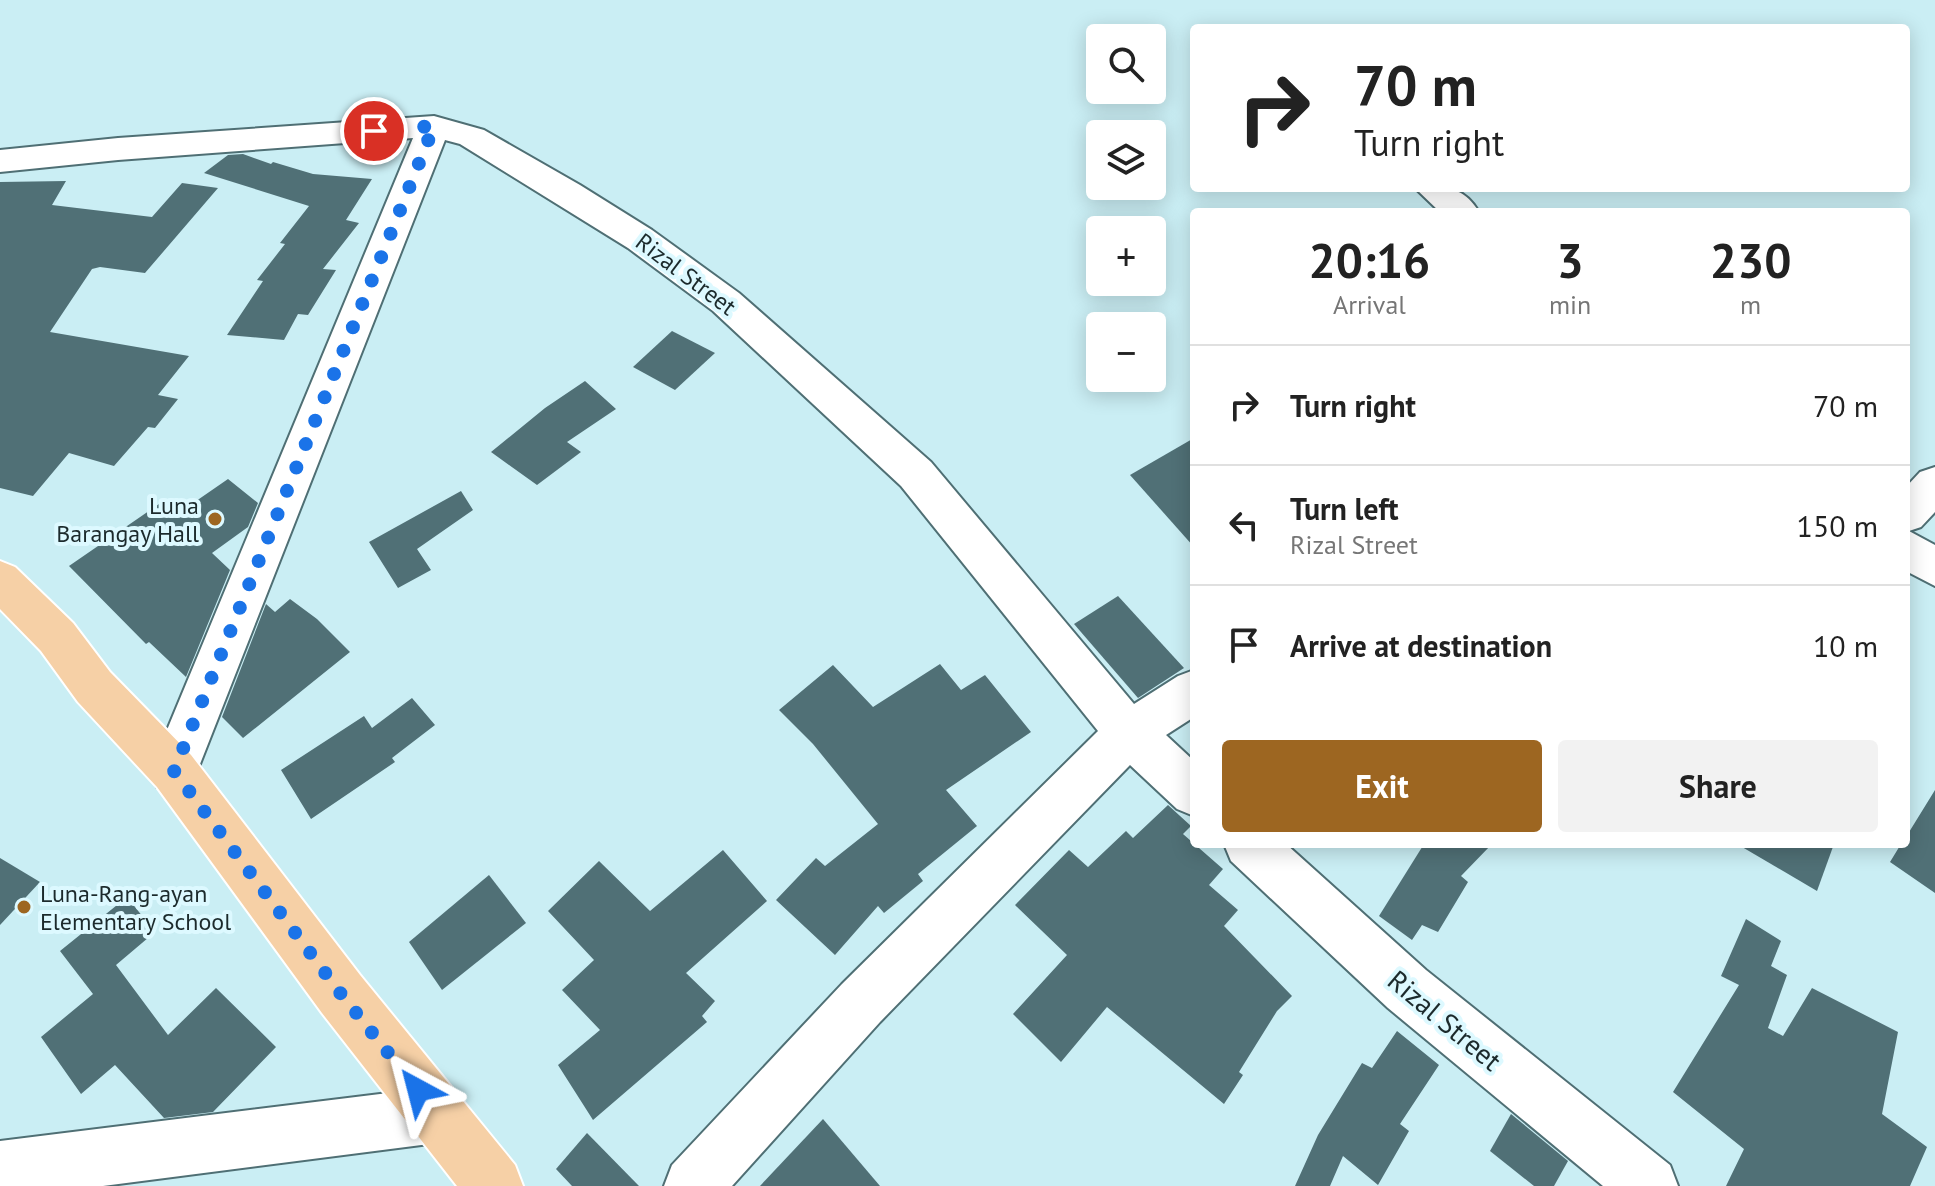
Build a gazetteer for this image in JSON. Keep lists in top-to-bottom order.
{
  "streets": {
    "street": ["Rizal Street"]
  },
  "places": ["Luna Barangay Hall", "Luna-Rang-ayan Elementary School"],
  "page": {
    "map_buttons": ["+", "−"],
    "turn": ["70 m", "Turn right"],
    "eta": [
      "20:16",
      "Arrival",
      "3",
      "min",
      "230",
      "m"
    ],
    "list": [
      {
        "name": "Turn right",
        "value": "70 m"
      },
      {
        "name": "Turn left",
        "note": "Rizal Street",
        "value": "150 m"
      },
      {
        "name": "Arrive at destination",
        "value": "10 m"
      }
    ],
    "buttons": ["Exit", "Share"]
  }
}
